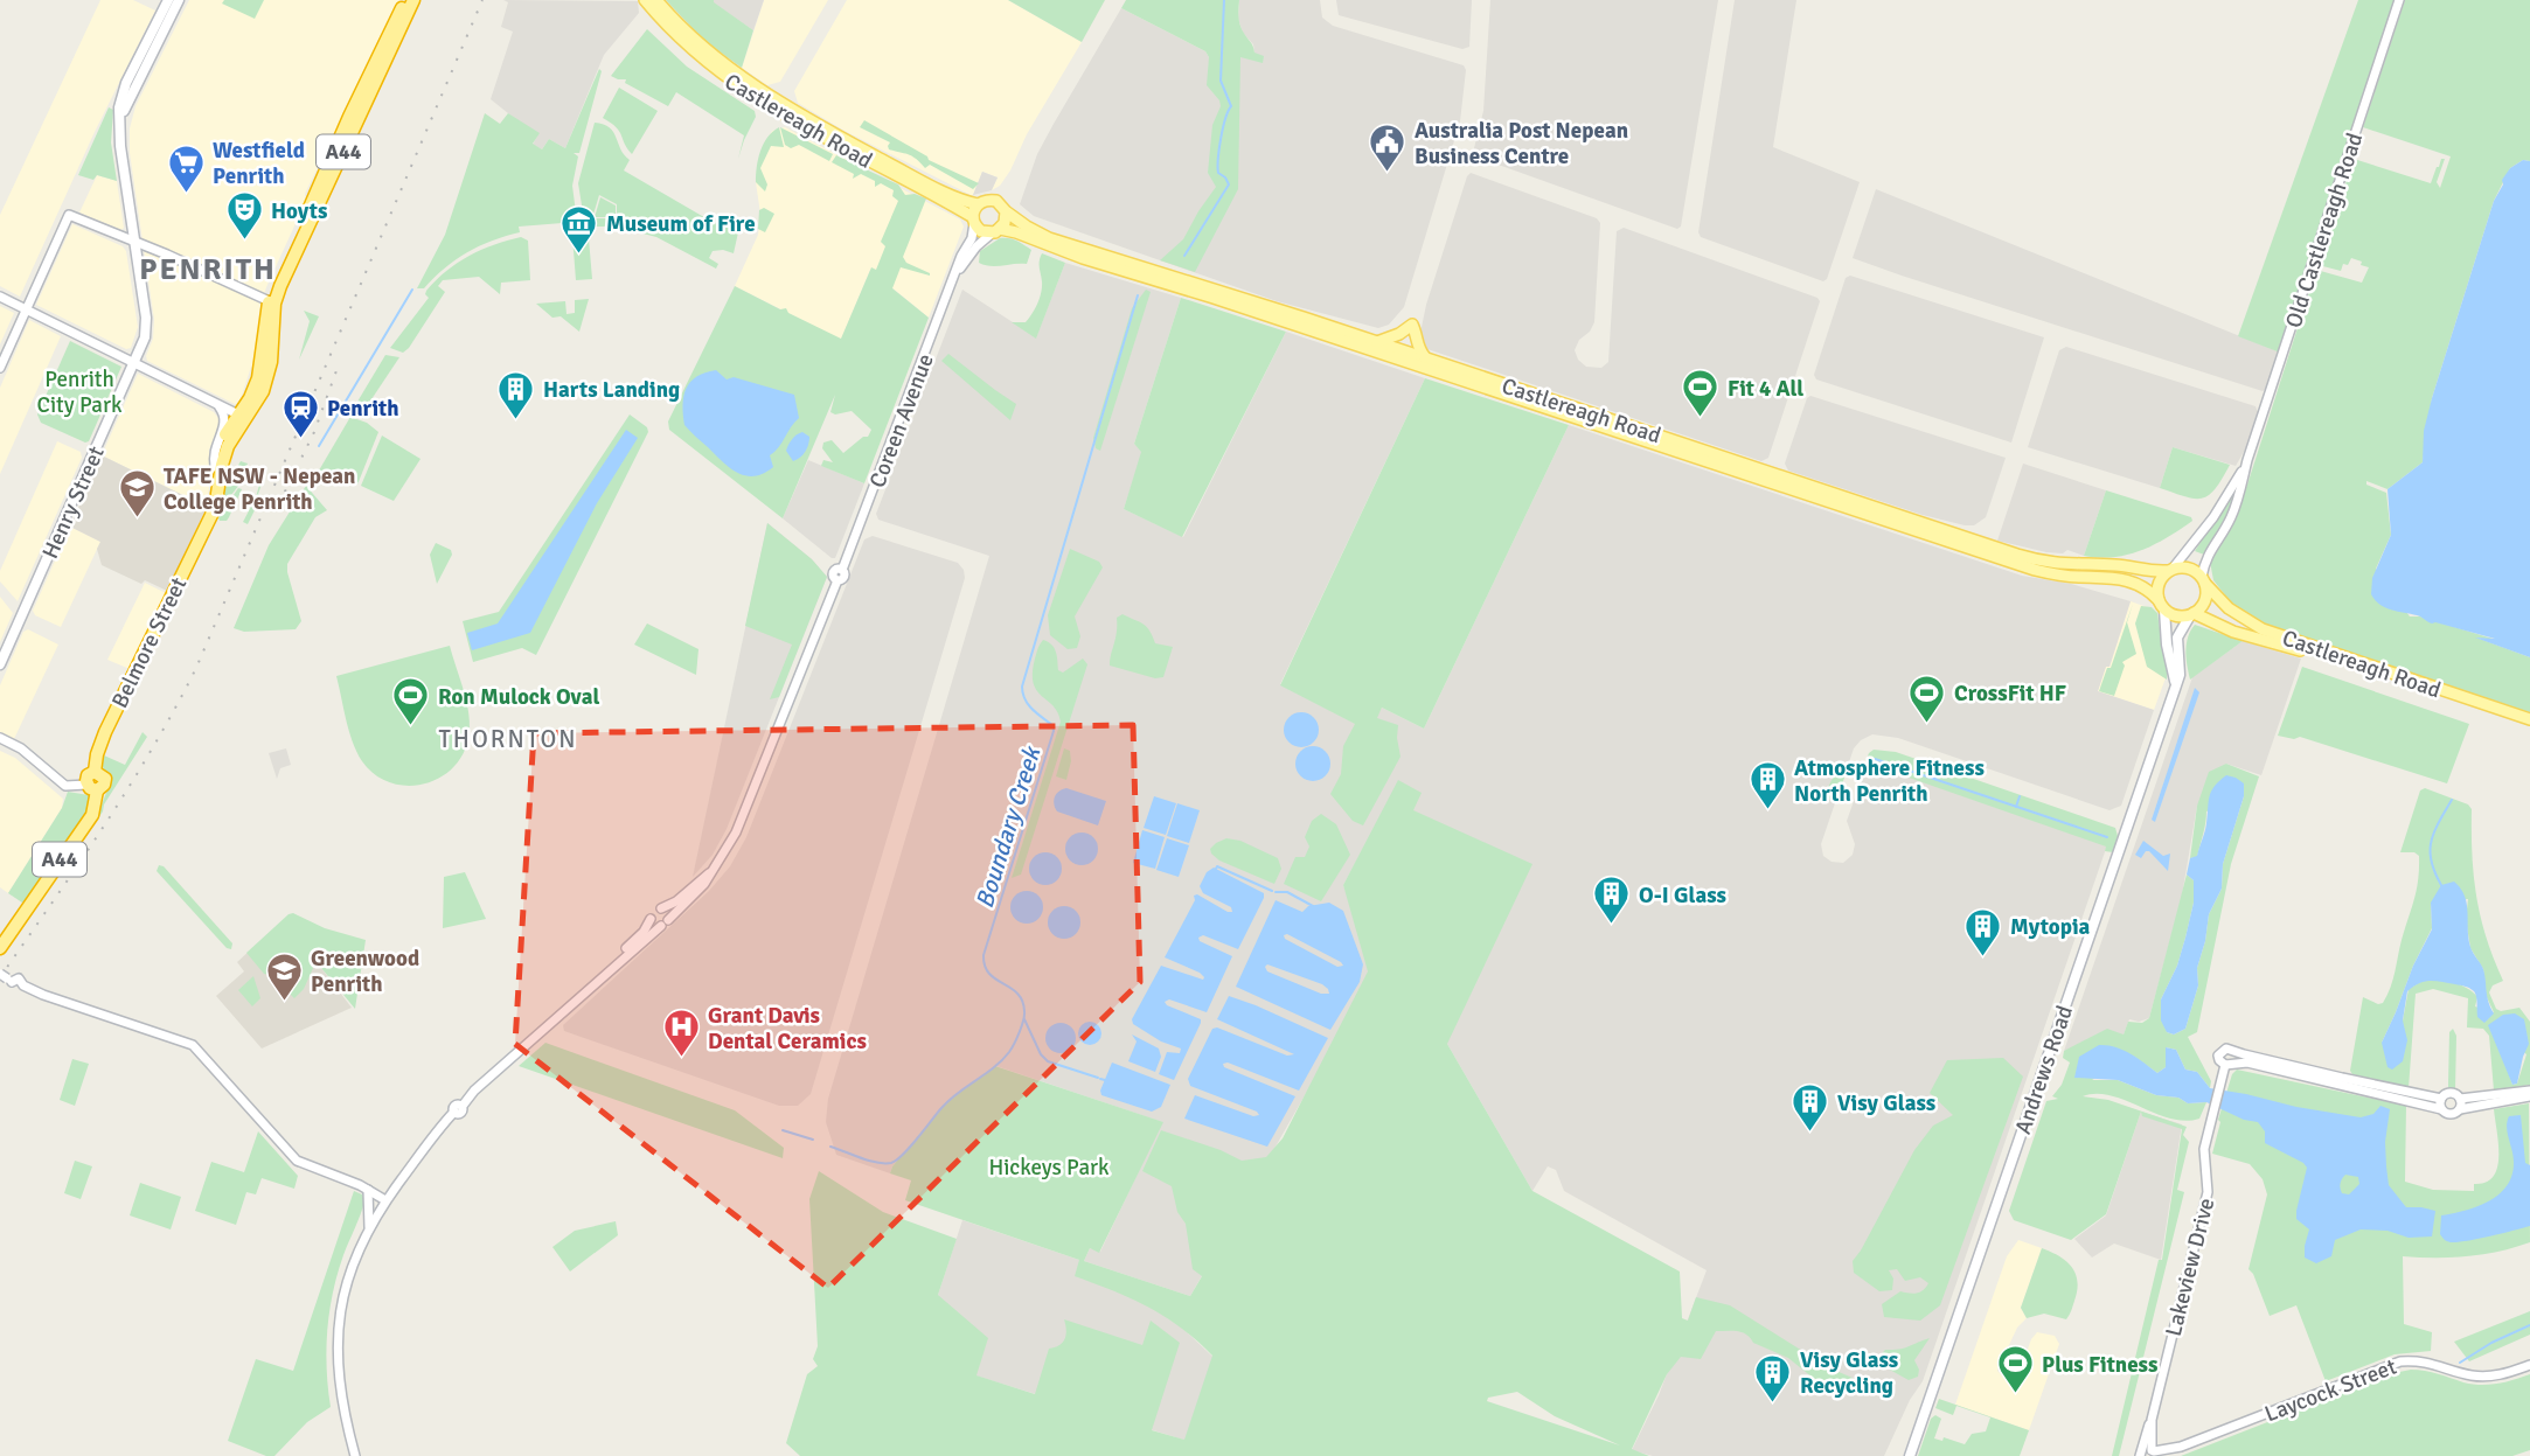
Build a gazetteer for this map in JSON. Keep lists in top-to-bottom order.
{
  "streets": {
    "highway": ["A44", "Belmore Street"],
    "main road": ["Castlereagh Road", "Henry Street", "Andrews Road"],
    "street": [
      "Old Castlereagh Road",
      "Coreen Avenue",
      "Lakeview Drive",
      "Laycock Street"
    ]
  },
  "crossings": [
    ["Castlereagh Road", "Old Castlereagh Road"],
    ["Castlereagh Road", "Coreen Avenue"],
    ["Castlereagh Road", "Andrews Road"],
    ["A44", "Belmore Street"],
    ["Old Castlereagh Road", "Andrews Road"],
    ["Lakeview Drive", "Laycock Street"]
  ],
  "districts": ["PENRITH", "THORNTON"],
  "water": ["Boundary Creek"],
  "parks": ["Penrith City Park", "Hickeys Park"],
  "places": {
    "public building": ["Australia Post Nepean Business Centre"],
    "supermarket": ["Westfield Penrith"],
    "theatre": ["Hoyts"],
    "museum": ["Museum of Fire"],
    "sports": [
      "Fit 4 All",
      "CrossFit HF",
      "Ron Mulock Oval",
      "Plus Fitness"
    ],
    "building": [
      "Harts Landing",
      "Atmosphere Fitness North Penrith",
      "O-I Glass",
      "Mytopia",
      "Visy Glass",
      "Visy Glass Recycling"
    ],
    "station": ["Penrith"],
    "school or university": ["TAFE NSW - Nepean College Penrith", "Greenwood Penrith"],
    "hospital": ["Grant Davis Dental Ceramics"]
  }
}
